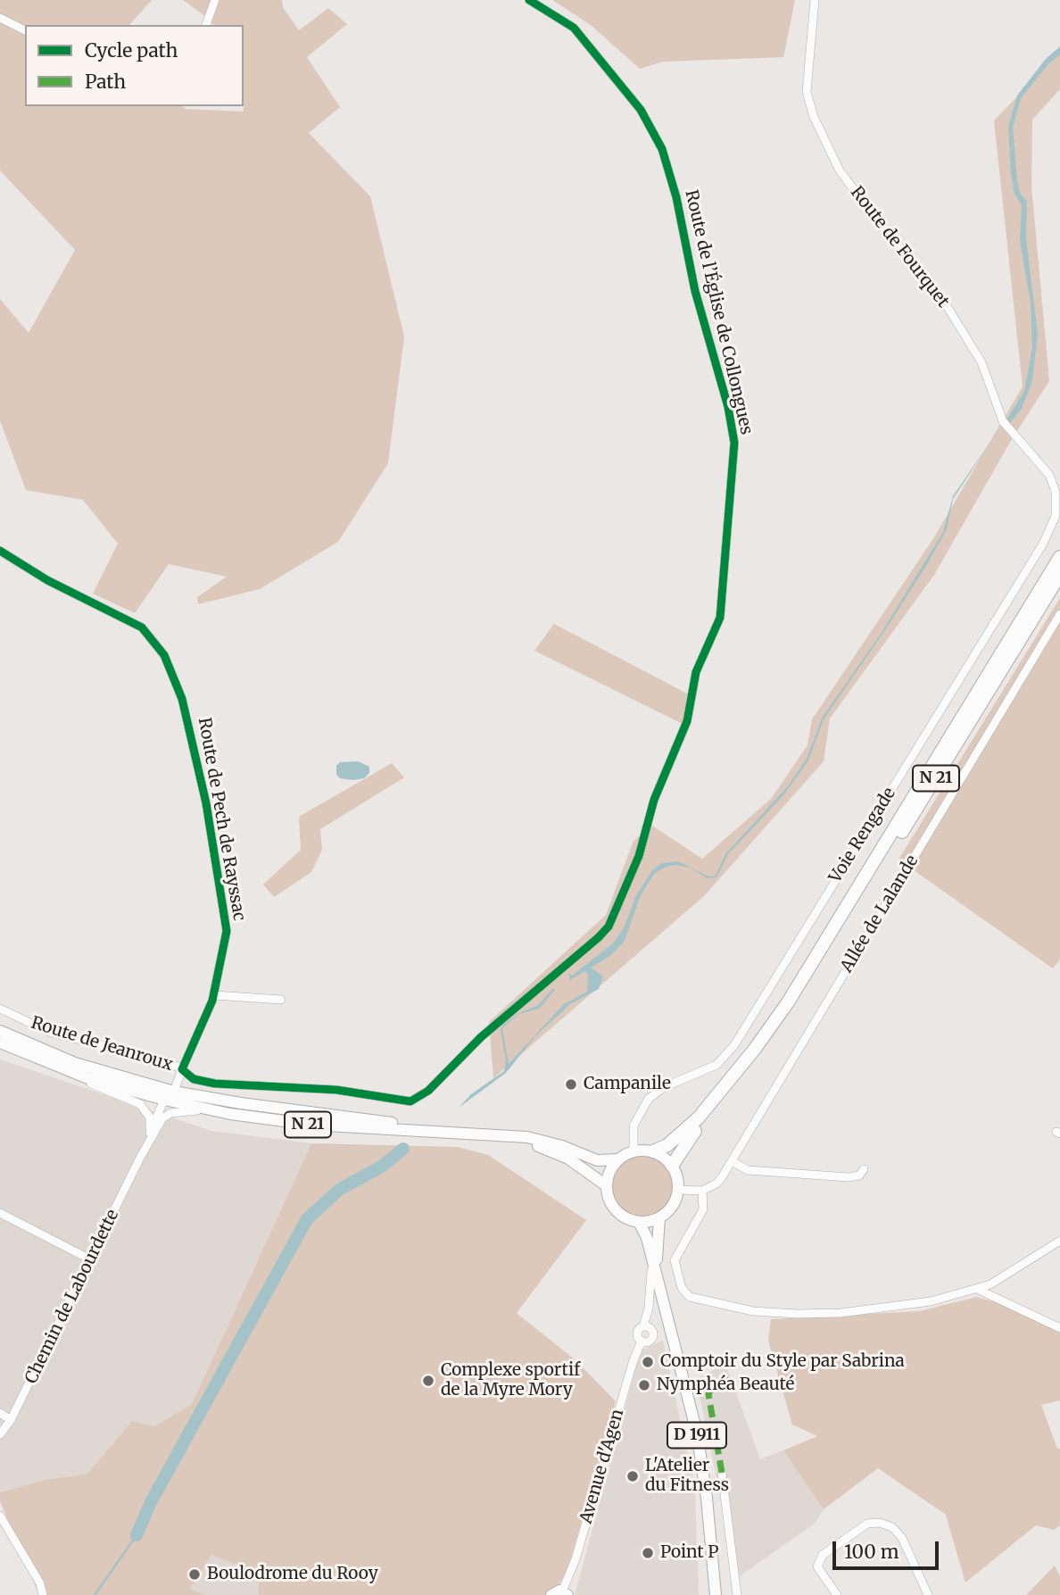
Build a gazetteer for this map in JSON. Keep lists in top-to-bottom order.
{
  "streets": {
    "highway": ["N 21"],
    "main road": ["D 1911"],
    "street": [
      "Route de Fourquet",
      "Route de l’Église de Collongues",
      "Route de Pech de Rayssac",
      "Voie Rengade",
      "Allée de Lalande",
      "Route de Jeanroux",
      "Chemin de Labourdette",
      "Avenue d'Agen"
    ]
  },
  "crossings": [
    ["Route de Fourquet", "Voie Rengade"],
    ["Route de l’Église de Collongues", "Route de Pech de Rayssac"],
    ["Route de l’Église de Collongues", "Route de Jeanroux"],
    ["N 21", "Voie Rengade"],
    ["N 21", "Route de Jeanroux"],
    ["N 21", "D 1911"],
    ["Route de Pech de Rayssac", "Route de Jeanroux"],
    ["Voie Rengade", "D 1911"],
    ["D 1911", "Avenue d'Agen"]
  ],
  "places": [
    "Campanile",
    "Comptoir du Style par Sabrina",
    "Complexe sportif de la Myre Mory",
    "Nymphéa Beauté",
    "L'Atelier du Fitness",
    "Point P",
    "Boulodrome du Rooy"
  ],
  "legend": ["Cycle path", "Path"],
  "scale_bar": "100 m"
}
